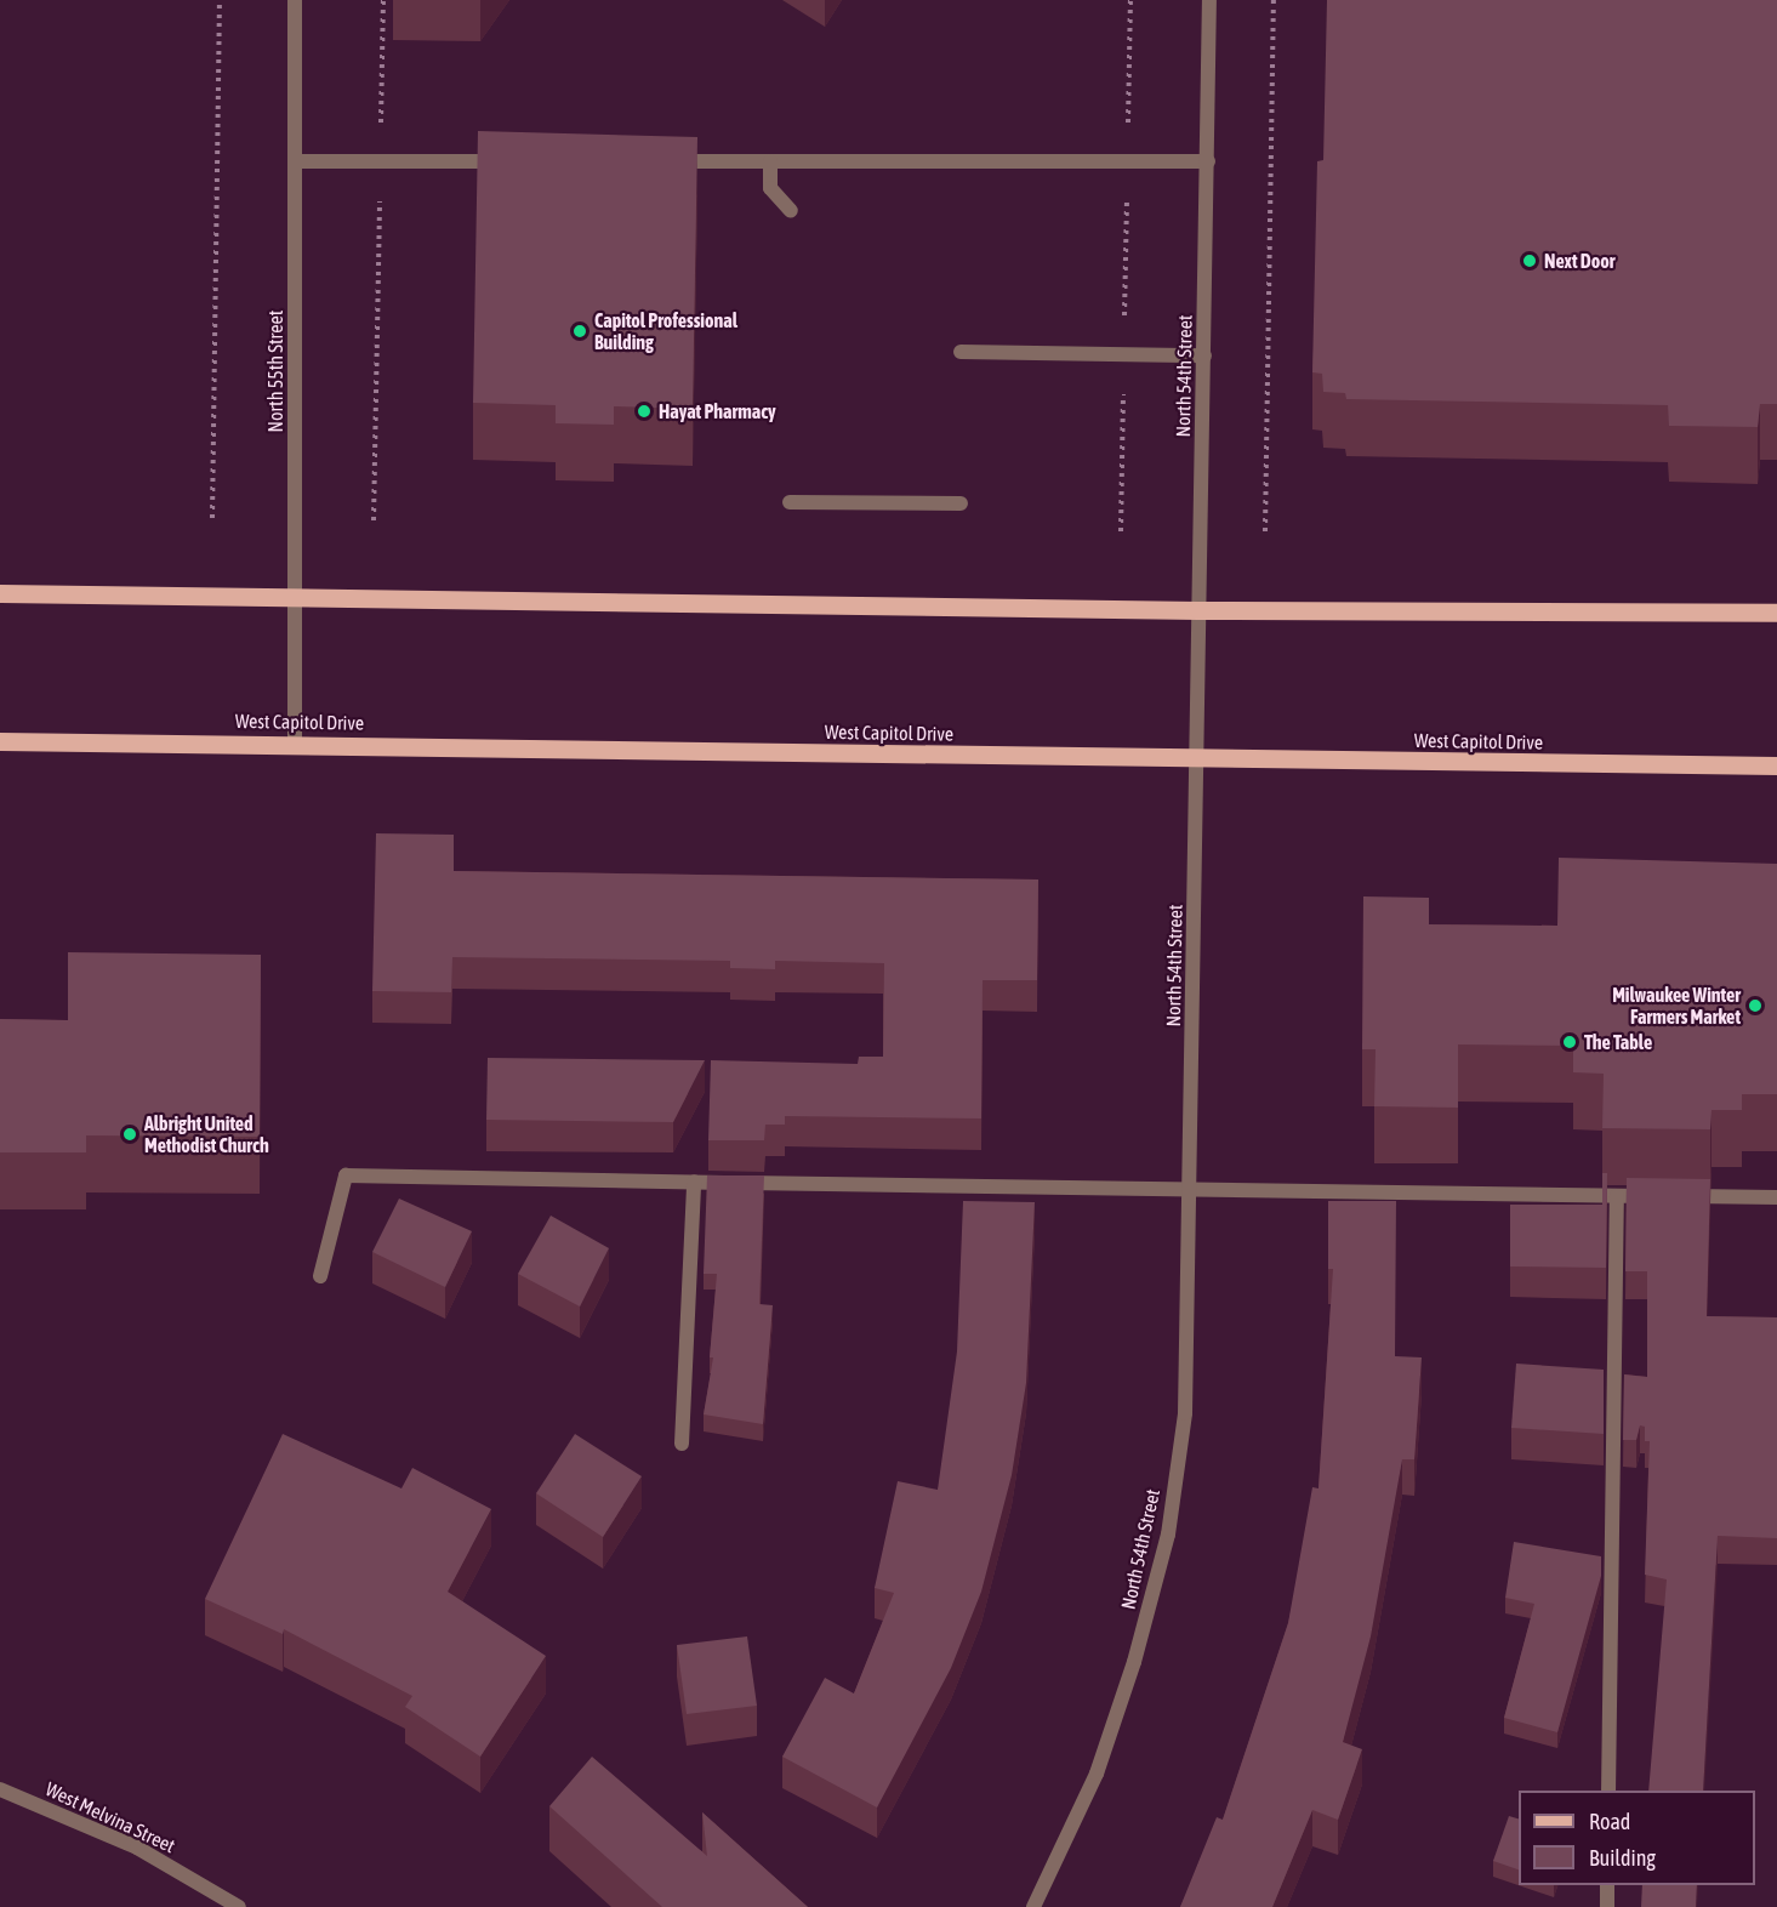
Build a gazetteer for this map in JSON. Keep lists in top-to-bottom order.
{
  "streets": {
    "main road": ["West Capitol Drive"],
    "street": ["North 55th Street", "North 54th Street", "West Melvina Street"]
  },
  "crossings": [
    ["North 55th Street", "West Capitol Drive"],
    ["North 54th Street", "West Capitol Drive"]
  ],
  "places": [
    "Next Door",
    "Capitol Professional Building",
    "Hayat Pharmacy",
    "Milwaukee Winter Farmers Market",
    "The Table",
    "Albright United Methodist Church"
  ],
  "legend": ["Road", "Building"]
}
